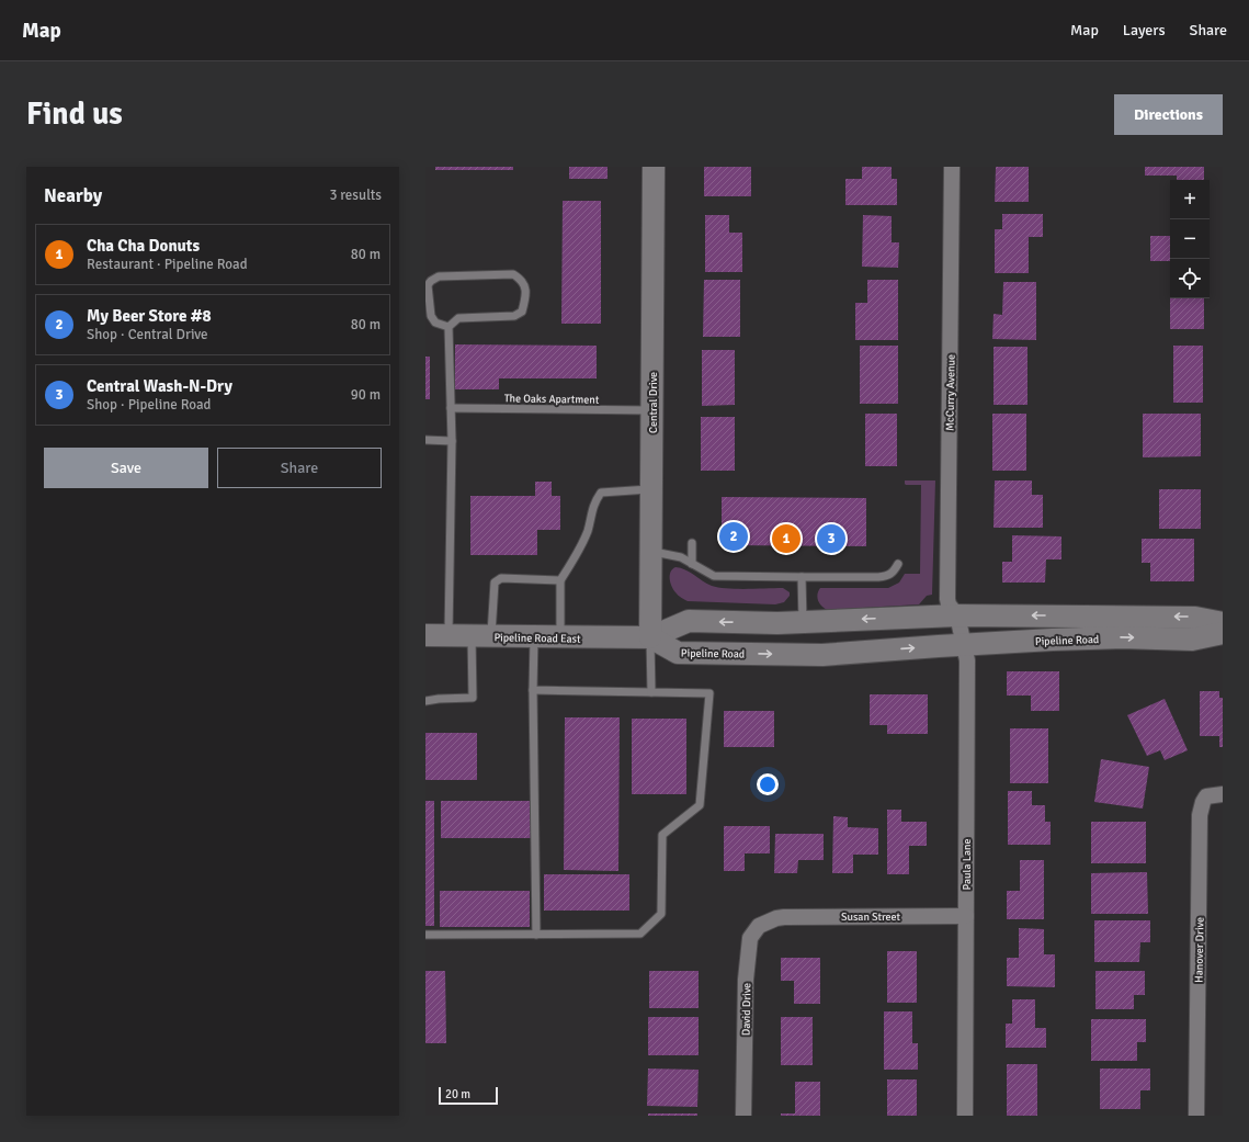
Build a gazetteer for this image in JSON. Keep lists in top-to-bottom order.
{
  "streets": {
    "main road": ["Central Drive", "Pipeline Road East", "Pipeline Road"],
    "street": [
      "McCurry Avenue",
      "Paula Lane",
      "Susan Street",
      "Hanover Drive",
      "David Drive"
    ],
    "lane": ["The Oaks Apartment"]
  },
  "crossings": [
    ["McCurry Avenue", "Pipeline Road"],
    ["McCurry Avenue", "Paula Lane"],
    ["The Oaks Apartment", "Central Drive"],
    ["Central Drive", "Pipeline Road East"],
    ["Central Drive", "Pipeline Road"],
    ["Pipeline Road East", "Pipeline Road"],
    ["Pipeline Road", "Paula Lane"],
    ["Paula Lane", "Susan Street"],
    ["Susan Street", "David Drive"]
  ],
  "scale_bar": "20 m",
  "page": {
    "header": "Map",
    "nav": ["Map", "Layers", "Share"],
    "buttons": [
      "Directions",
      ["Save", "Share"]
    ],
    "title": "Find us",
    "heading": ["Nearby", "3 results"],
    "map_buttons": ["+", "−"],
    "list": [
      {
        "mark": "1",
        "name": "Cha Cha Donuts",
        "note": "Restaurant · Pipeline Road",
        "value": "80 m"
      },
      {
        "mark": "2",
        "name": "My Beer Store #8",
        "note": "Shop · Central Drive",
        "value": "80 m"
      },
      {
        "mark": "3",
        "name": "Central Wash-N-Dry",
        "note": "Shop · Pipeline Road",
        "value": "90 m"
      }
    ],
    "pins": ["2", "1", "3"],
    "scale": "20 m"
  }
}
